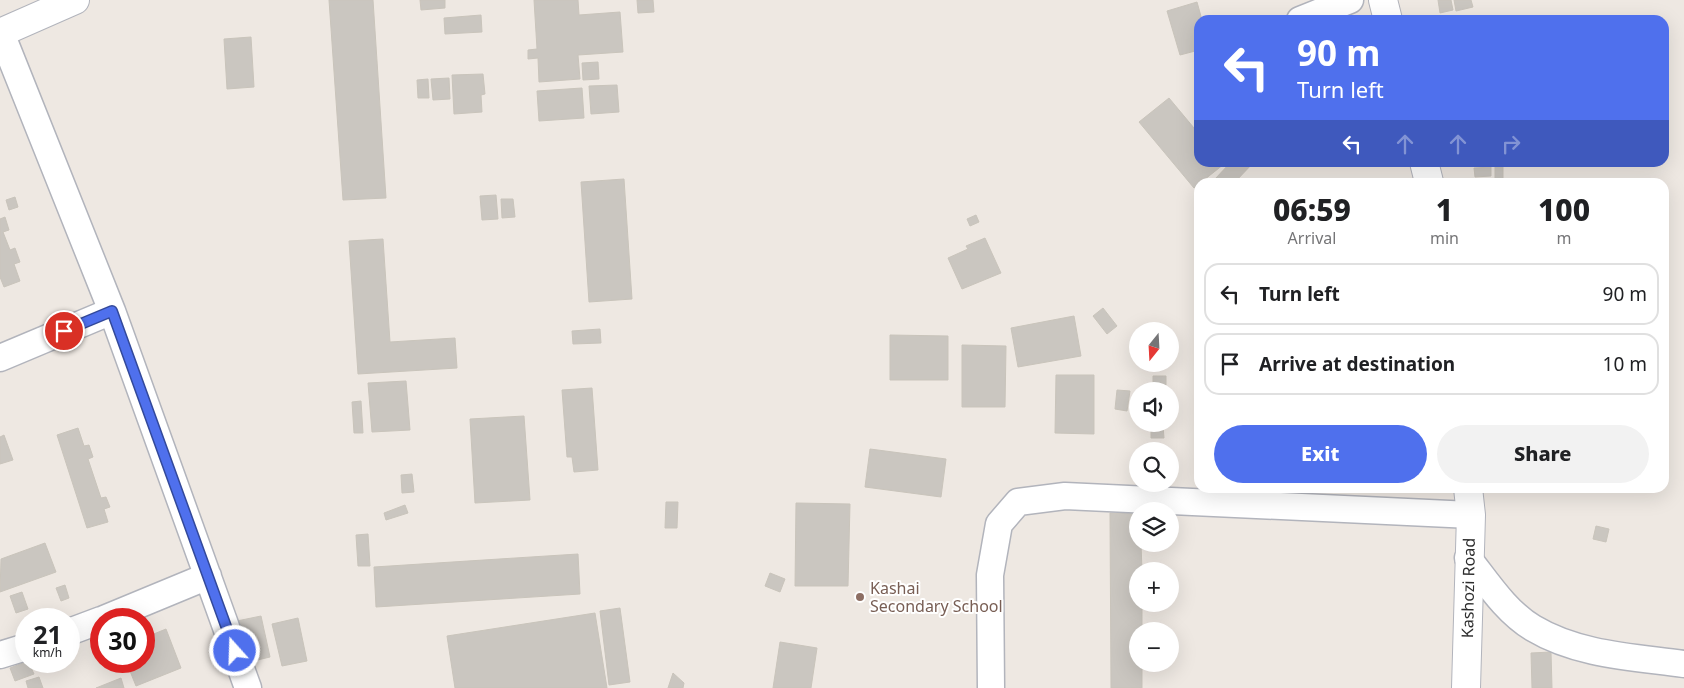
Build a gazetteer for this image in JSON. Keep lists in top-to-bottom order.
{
  "streets": {
    "main road": ["Kashozi Road"]
  },
  "places": ["Kashai Secondary School"],
  "north": "bottom",
  "page": {
    "turn": ["90 m", "Turn left"],
    "eta": [
      "06:59",
      "Arrival",
      "1",
      "min",
      "100",
      "m"
    ],
    "list": [
      {
        "name": "Turn left",
        "value": "90 m"
      },
      {
        "name": "Arrive at destination",
        "value": "10 m"
      }
    ],
    "map_buttons": ["+", "−"],
    "buttons": ["Exit", "Share"],
    "speed": "21 km/h",
    "limit": "30"
  }
}
